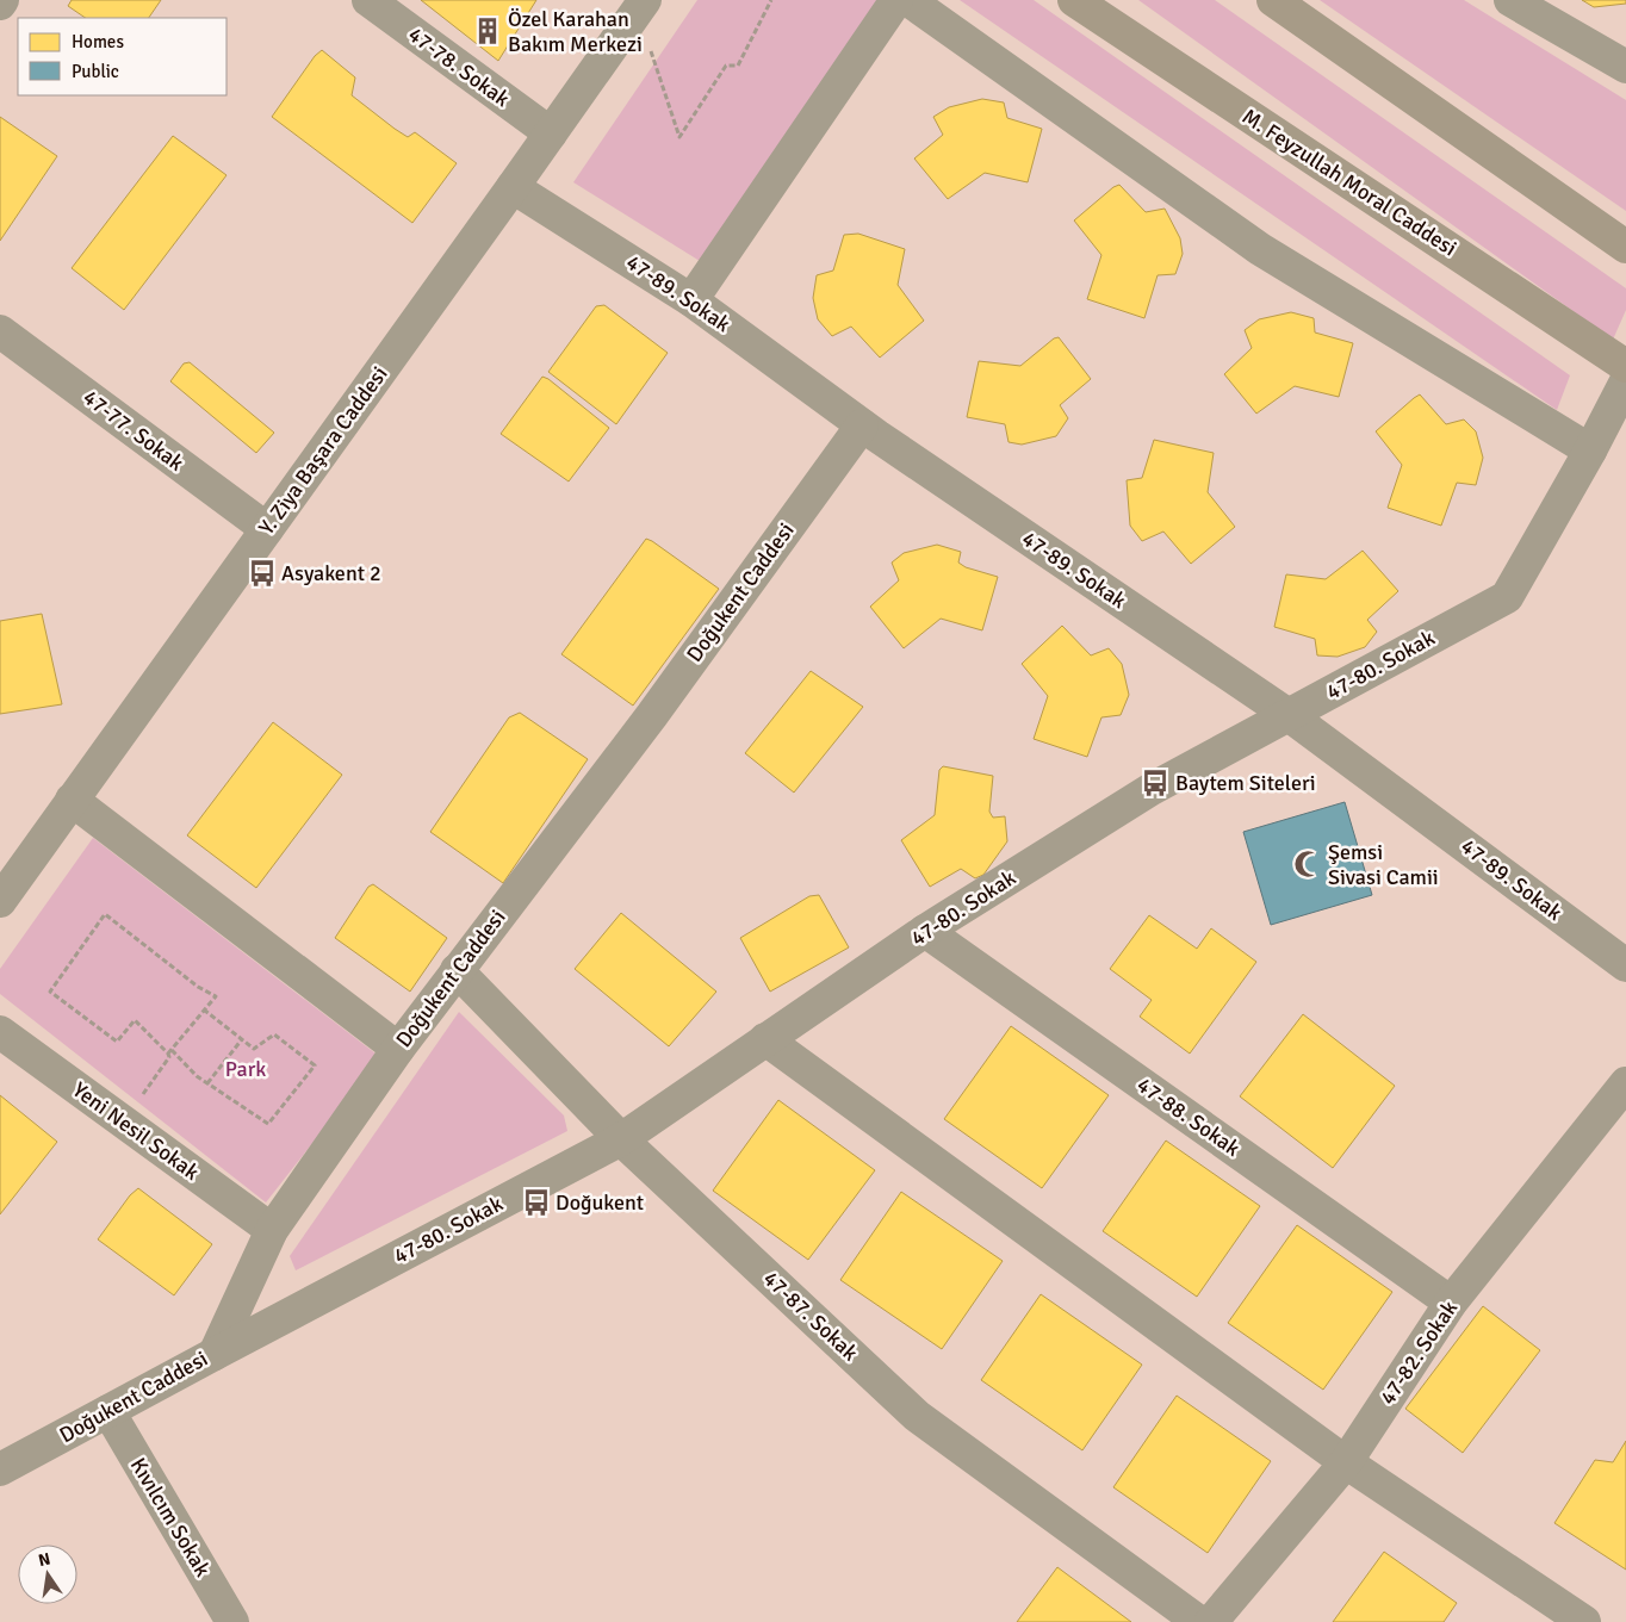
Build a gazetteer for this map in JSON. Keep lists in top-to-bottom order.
{
  "streets": {
    "main road": ["M. Feyzullah Moral Caddesi"],
    "street": [
      "47-78. Sokak",
      "47-89. Sokak",
      "47-77. Sokak",
      "Y. Ziya Başara Caddesi",
      "Doğukent Caddesi",
      "47-80. Sokak",
      "47-88. Sokak",
      "Yeni Nesil Sokak",
      "47-87. Sokak",
      "47-82. Sokak",
      "Kıvılcım Sokak"
    ]
  },
  "crossings": [
    ["47-78. Sokak", "Y. Ziya Başara Caddesi"],
    ["47-89. Sokak", "Y. Ziya Başara Caddesi"],
    ["47-89. Sokak", "Doğukent Caddesi"],
    ["47-89. Sokak", "47-80. Sokak"],
    ["47-77. Sokak", "Y. Ziya Başara Caddesi"],
    ["Doğukent Caddesi", "47-80. Sokak"],
    ["Doğukent Caddesi", "Yeni Nesil Sokak"],
    ["Doğukent Caddesi", "47-87. Sokak"],
    ["Doğukent Caddesi", "Kıvılcım Sokak"],
    ["47-80. Sokak", "47-88. Sokak"],
    ["47-80. Sokak", "47-87. Sokak"],
    ["47-88. Sokak", "47-82. Sokak"]
  ],
  "parks": ["Park"],
  "places": {
    "building": ["Özel Karahan Bakım Merkezi"],
    "bus stop": ["Asyakent 2", "Baytem Siteleri", "Doğukent"],
    "mosque": ["Şemsi Sivasi Camii"]
  },
  "legend": ["Homes", "Public"],
  "north": "top"
}
